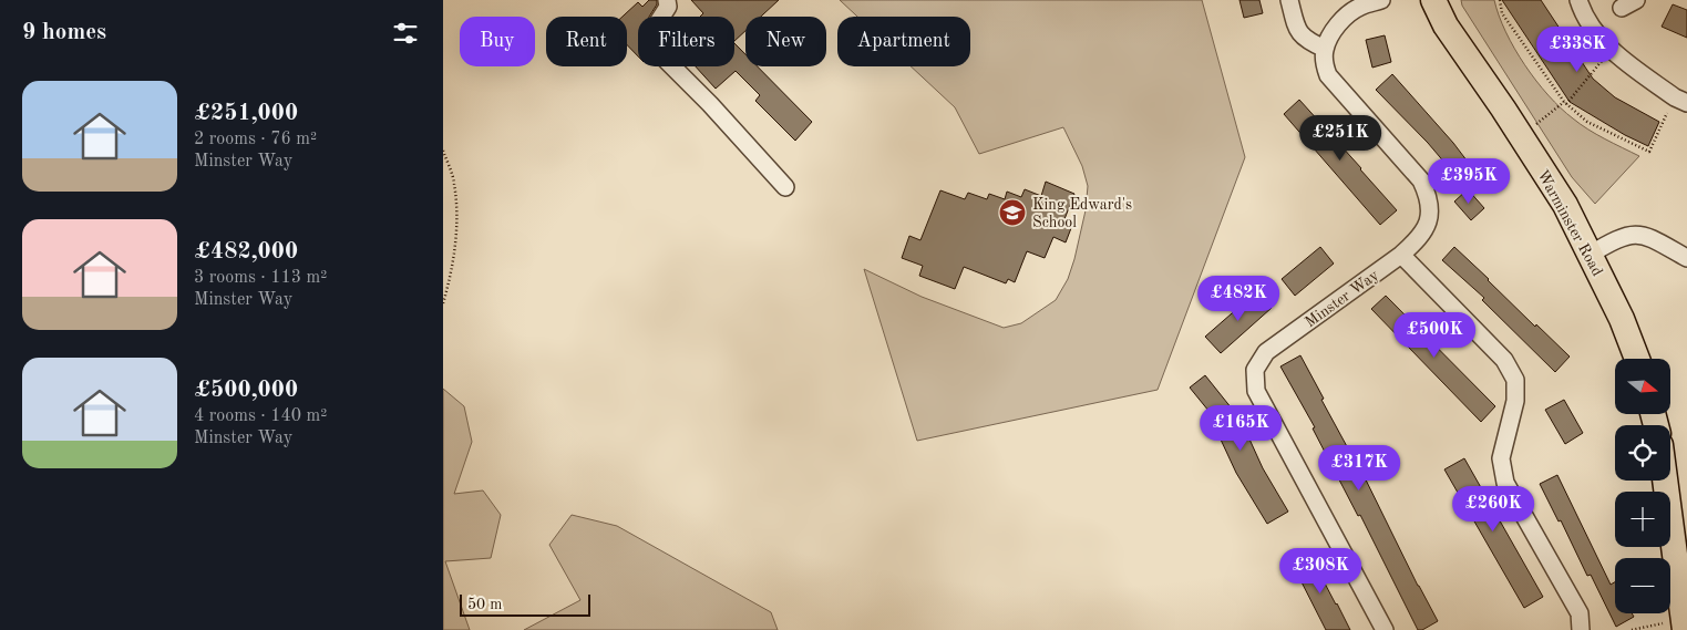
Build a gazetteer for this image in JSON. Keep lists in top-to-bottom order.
{
  "streets": {
    "highway": ["Warminster Road"],
    "street": ["Minster Way"]
  },
  "places": {
    "school or university": ["King Edward's School"]
  },
  "scale_bar": "50 m",
  "north": "right",
  "page": {
    "heading": "9 homes",
    "chip": [
      "Buy",
      "Rent",
      "Filters",
      "New",
      "Apartment"
    ],
    "price": [
      "£338K",
      "£251K",
      "£395K",
      "£482K",
      "£500K",
      "£165K",
      "£317K",
      "£260K",
      "£308K"
    ],
    "list": [
      {
        "name": "£251,000",
        "note": "2 rooms · 76 m² · Minster Way"
      },
      {
        "name": "£482,000",
        "note": "3 rooms · 113 m² · Minster Way"
      },
      {
        "name": "£500,000",
        "note": "4 rooms · 140 m² · Minster Way"
      }
    ],
    "map_buttons": ["+", "−"],
    "scale": "50 m"
  }
}
